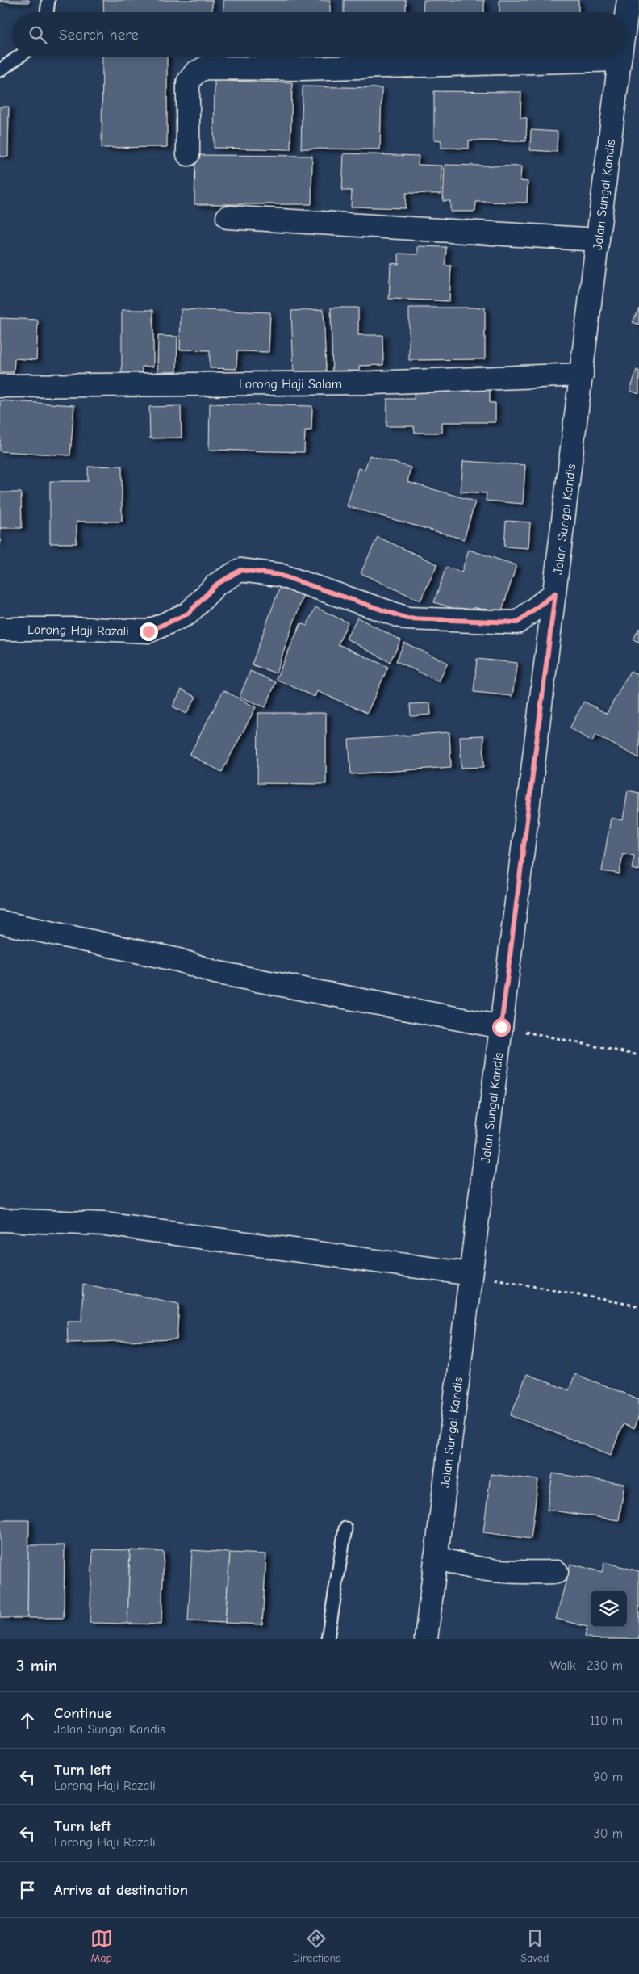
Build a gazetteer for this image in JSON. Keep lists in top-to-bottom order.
{
  "streets": {
    "street": ["Jalan Sungai Kandis", "Lorong Haji Salam", "Lorong Haji Razali"]
  },
  "crossings": [
    ["Jalan Sungai Kandis", "Lorong Haji Salam"],
    ["Jalan Sungai Kandis", "Lorong Haji Razali"]
  ],
  "page": {
    "search": "Search here",
    "heading": ["3 min", "Walk · 230 m"],
    "list": [
      ["Continue", "Jalan Sungai Kandis", "110 m"],
      ["Turn left", "Lorong Haji Razali", "90 m"],
      ["Turn left", "Lorong Haji Razali", "30 m"],
      "Arrive at destination"
    ],
    "nav": ["Map", "Directions", "Saved"]
  }
}
